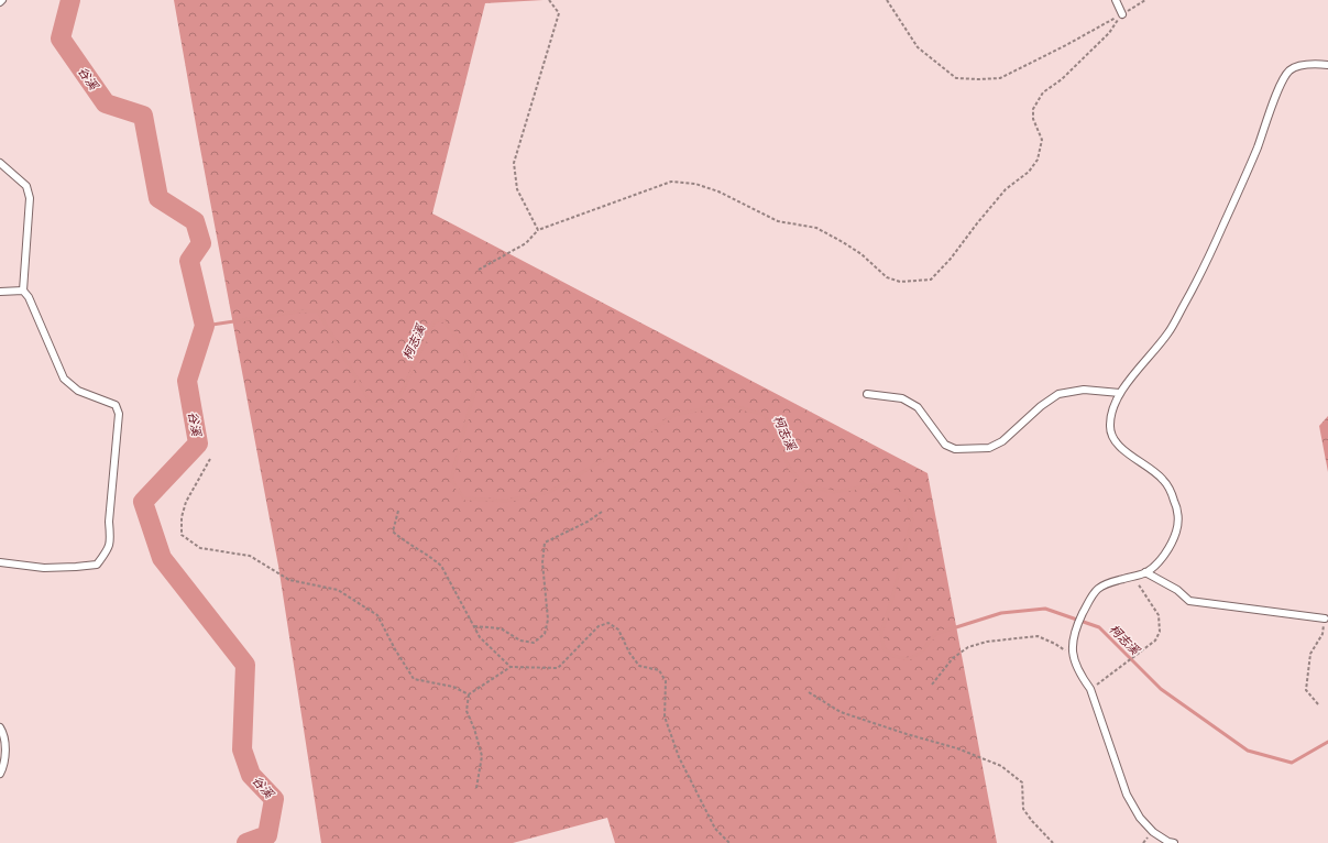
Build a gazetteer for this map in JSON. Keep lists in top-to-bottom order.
{
  "water": ["谷溪", "柯志溪"]
}
